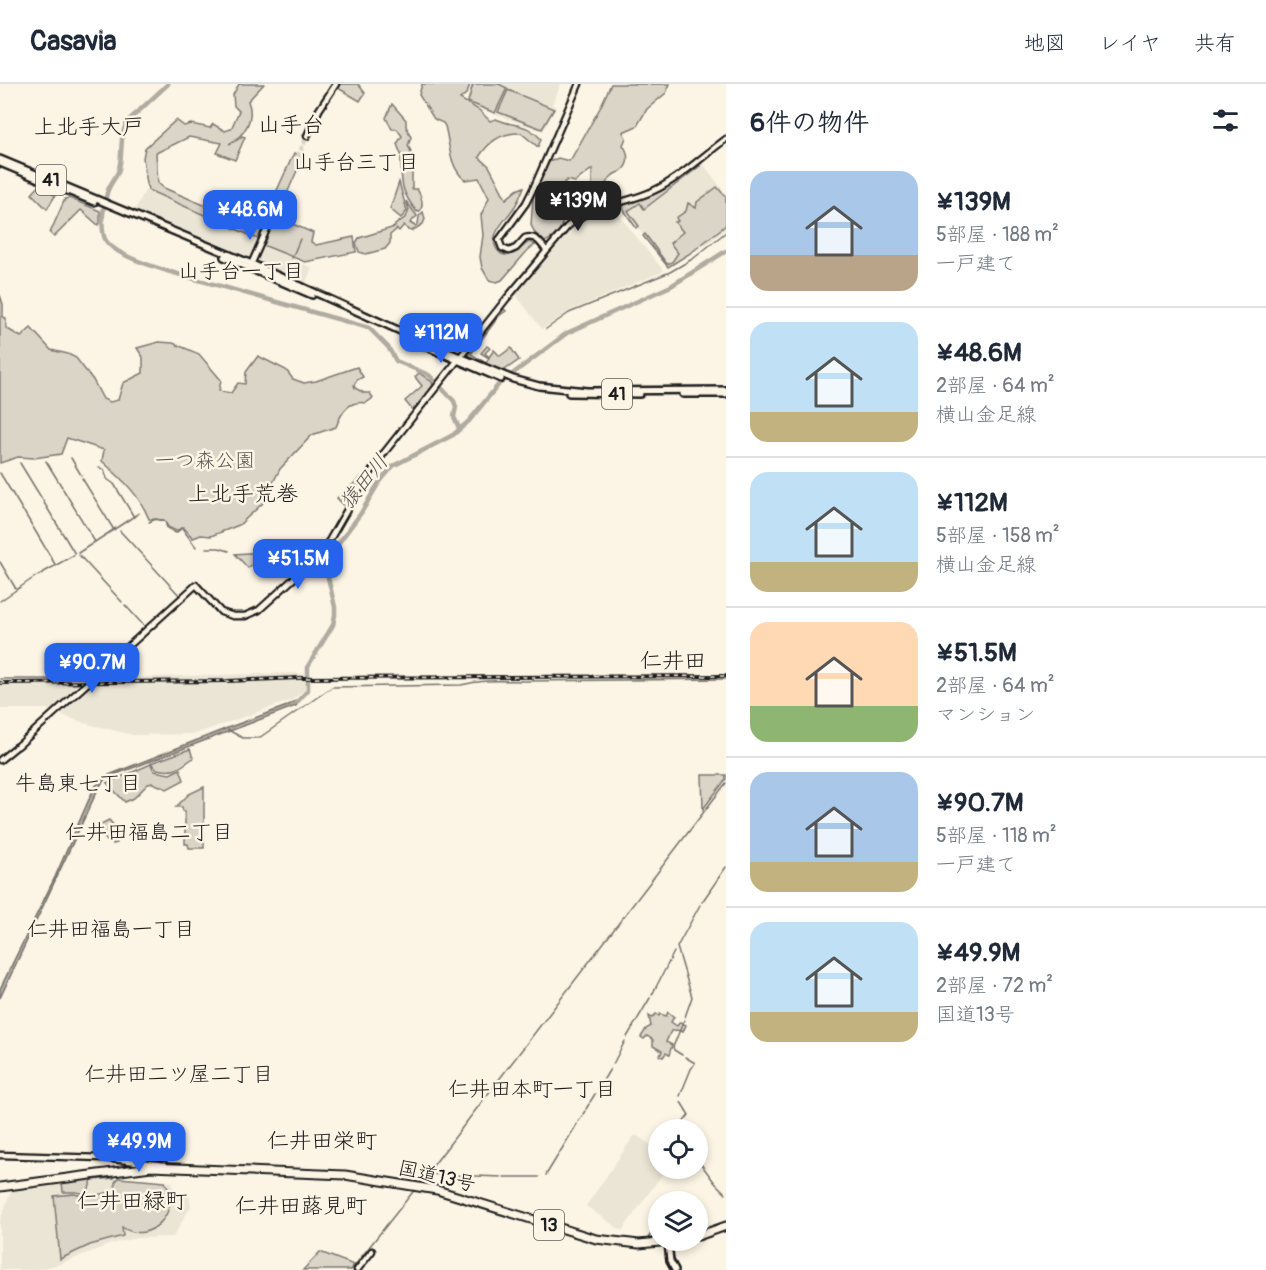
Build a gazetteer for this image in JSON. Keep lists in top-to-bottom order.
{
  "streets": {
    "highway": ["国道13号", "13"],
    "main road": ["41"]
  },
  "districts": [
    "山手台",
    "上北手大戸",
    "山手台三丁目",
    "山手台一丁目",
    "上北手荒巻",
    "仁井田",
    "牛島東七丁目",
    "仁井田福島二丁目",
    "仁井田福島一丁目",
    "仁井田二ツ屋二丁目",
    "仁井田本町一丁目",
    "仁井田栄町",
    "仁井田緑町",
    "仁井田蕗見町"
  ],
  "water": ["猿田川"],
  "parks": ["一つ森公園"],
  "page": {
    "header": "Casavia",
    "nav": ["地図", "レイヤ", "共有"],
    "heading": "6件の物件",
    "list": [
      {
        "name": "¥139M",
        "note": "5部屋 · 188 m² · 一戸建て"
      },
      {
        "name": "¥48.6M",
        "note": "2部屋 · 64 m² · 横山金足線"
      },
      {
        "name": "¥112M",
        "note": "5部屋 · 158 m² · 横山金足線"
      },
      {
        "name": "¥51.5M",
        "note": "2部屋 · 64 m² · マンション"
      },
      {
        "name": "¥90.7M",
        "note": "5部屋 · 118 m² · 一戸建て"
      },
      {
        "name": "¥49.9M",
        "note": "2部屋 · 72 m² · 国道13号"
      }
    ],
    "price": [
      "¥139M",
      "¥48.6M",
      "¥112M",
      "¥51.5M",
      "¥90.7M",
      "¥49.9M"
    ]
  }
}
